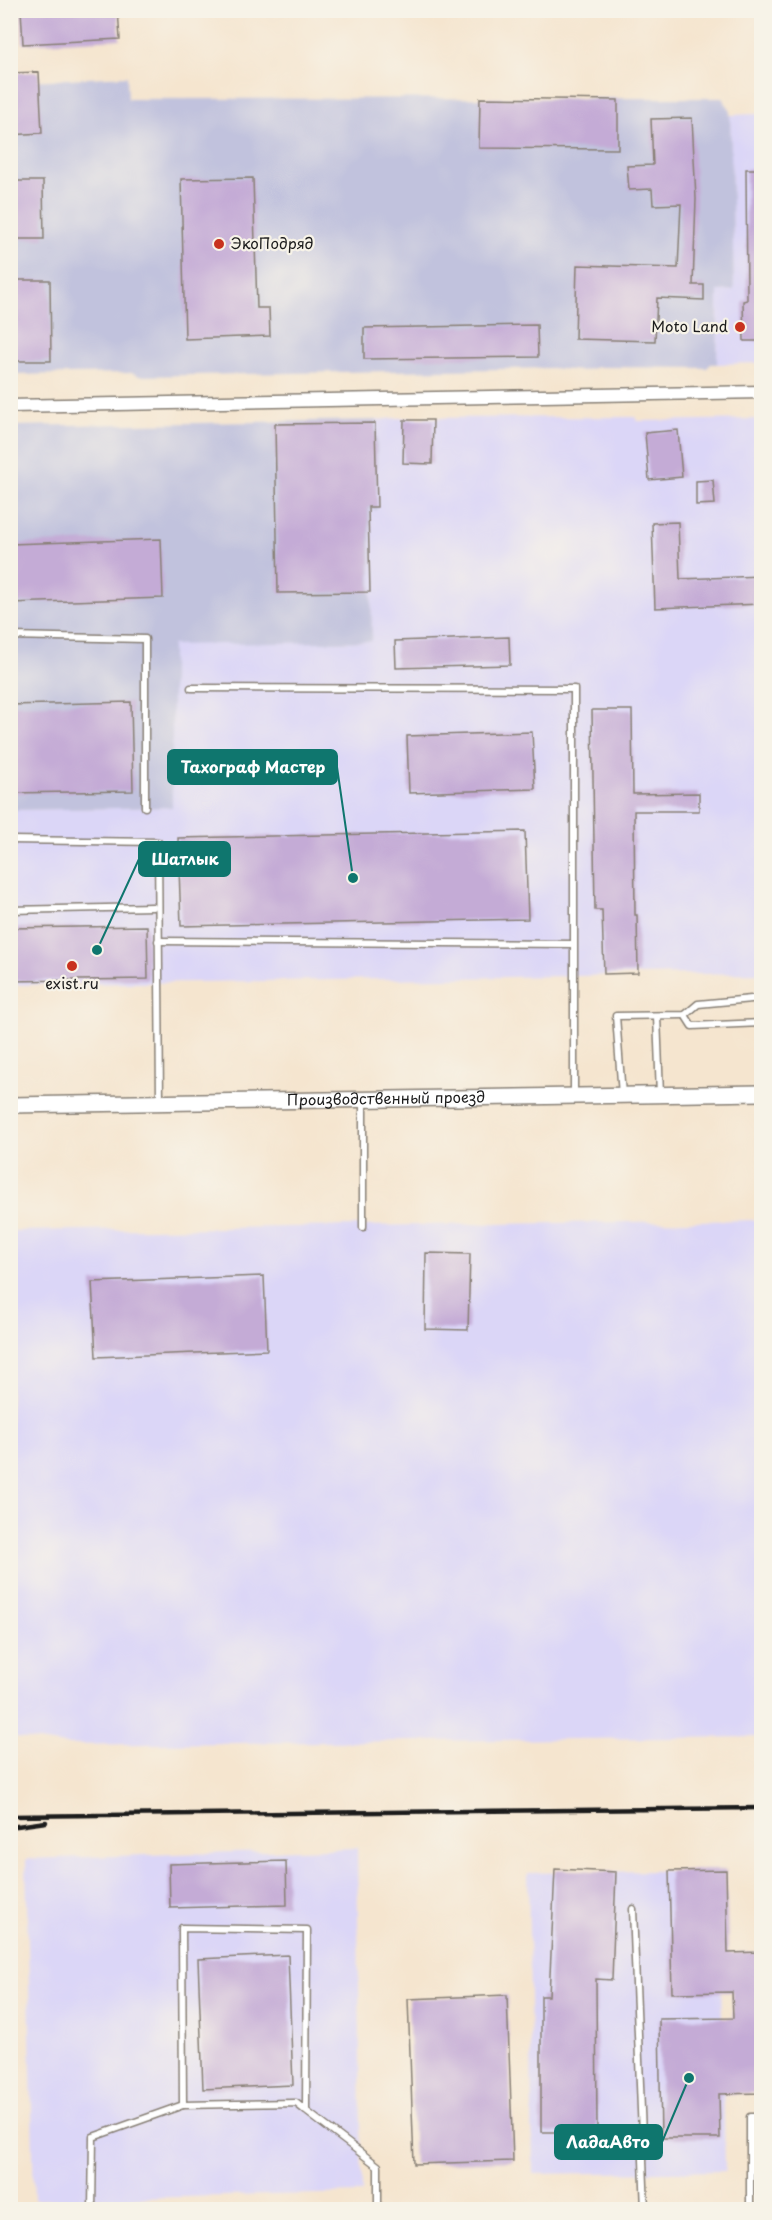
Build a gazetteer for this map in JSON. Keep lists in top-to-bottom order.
{
  "streets": {
    "street": ["Производственный проезд"]
  },
  "places": [
    "ЭкоПодряд",
    "Moto Land",
    "Тахограф Мастер",
    "Шатлык",
    "exist.ru",
    "ЛадаАвто"
  ]
}
